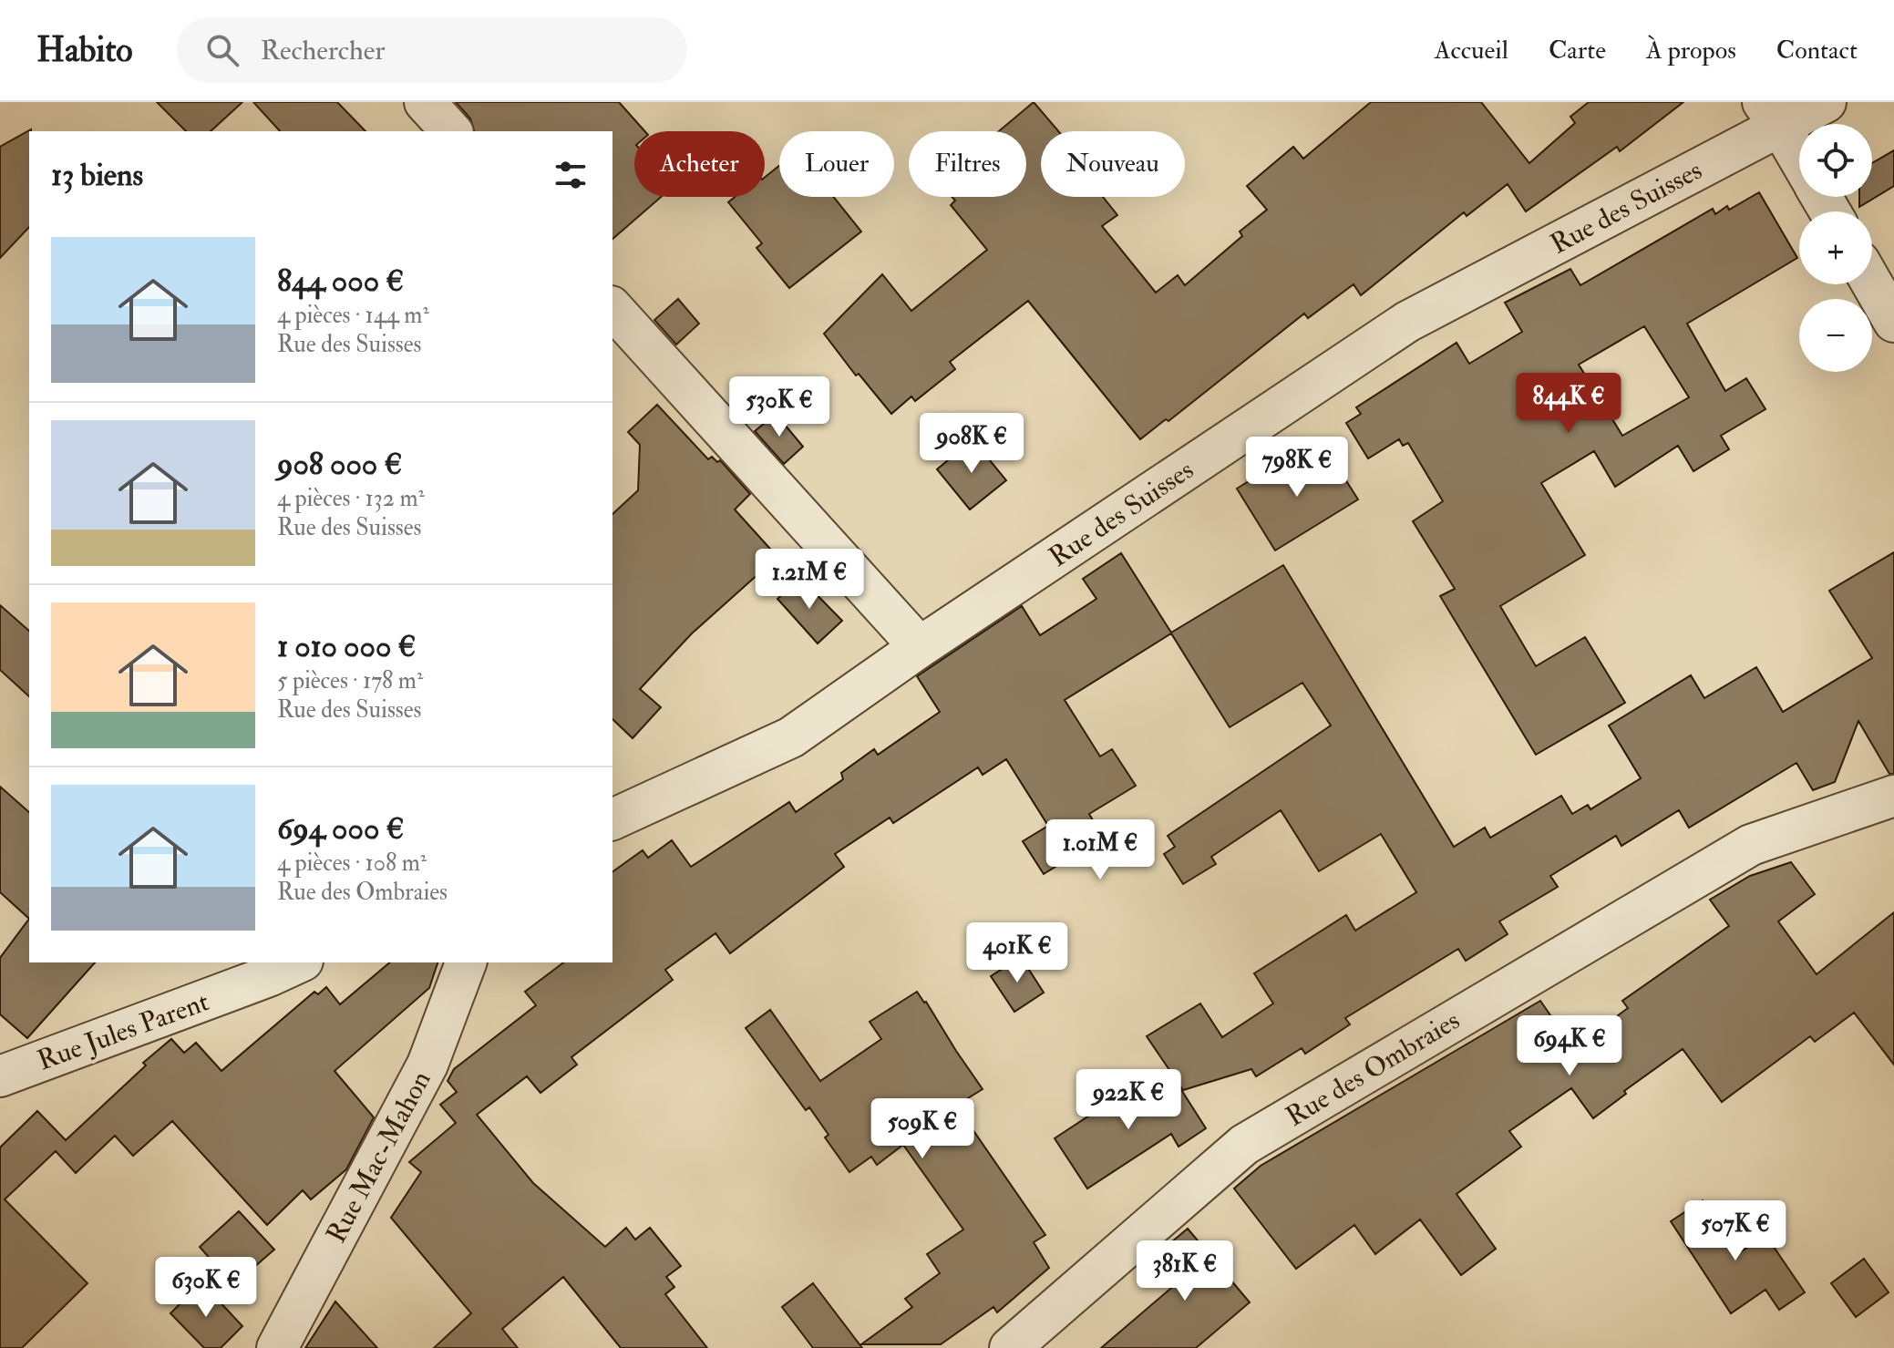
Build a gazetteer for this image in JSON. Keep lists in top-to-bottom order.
{
  "streets": {
    "street": [
      "Rue des Suisses",
      "Rue Jules Parent",
      "Rue des Ombraies",
      "Rue Mac-Mahon"
    ]
  },
  "page": {
    "header": "Habito",
    "search": "Rechercher",
    "nav": [
      "Accueil",
      "Carte",
      "À propos",
      "Contact"
    ],
    "map_buttons": ["+", "−"],
    "chip": [
      "Acheter",
      "Louer",
      "Filtres",
      "Nouveau"
    ],
    "heading": "13 biens",
    "list": [
      {
        "name": "844 000 €",
        "note": "4 pièces · 144 m² · Rue des Suisses"
      },
      {
        "name": "908 000 €",
        "note": "4 pièces · 132 m² · Rue des Suisses"
      },
      {
        "name": "1 010 000 €",
        "note": "5 pièces · 178 m² · Rue des Suisses"
      },
      {
        "name": "694 000 €",
        "note": "4 pièces · 108 m² · Rue des Ombraies"
      }
    ],
    "price": [
      "844K €",
      "530K €",
      "908K €",
      "798K €",
      "1.21M €",
      "1.01M €",
      "401K €",
      "694K €",
      "922K €",
      "509K €",
      "507K €",
      "381K €",
      "630K €"
    ]
  }
}
